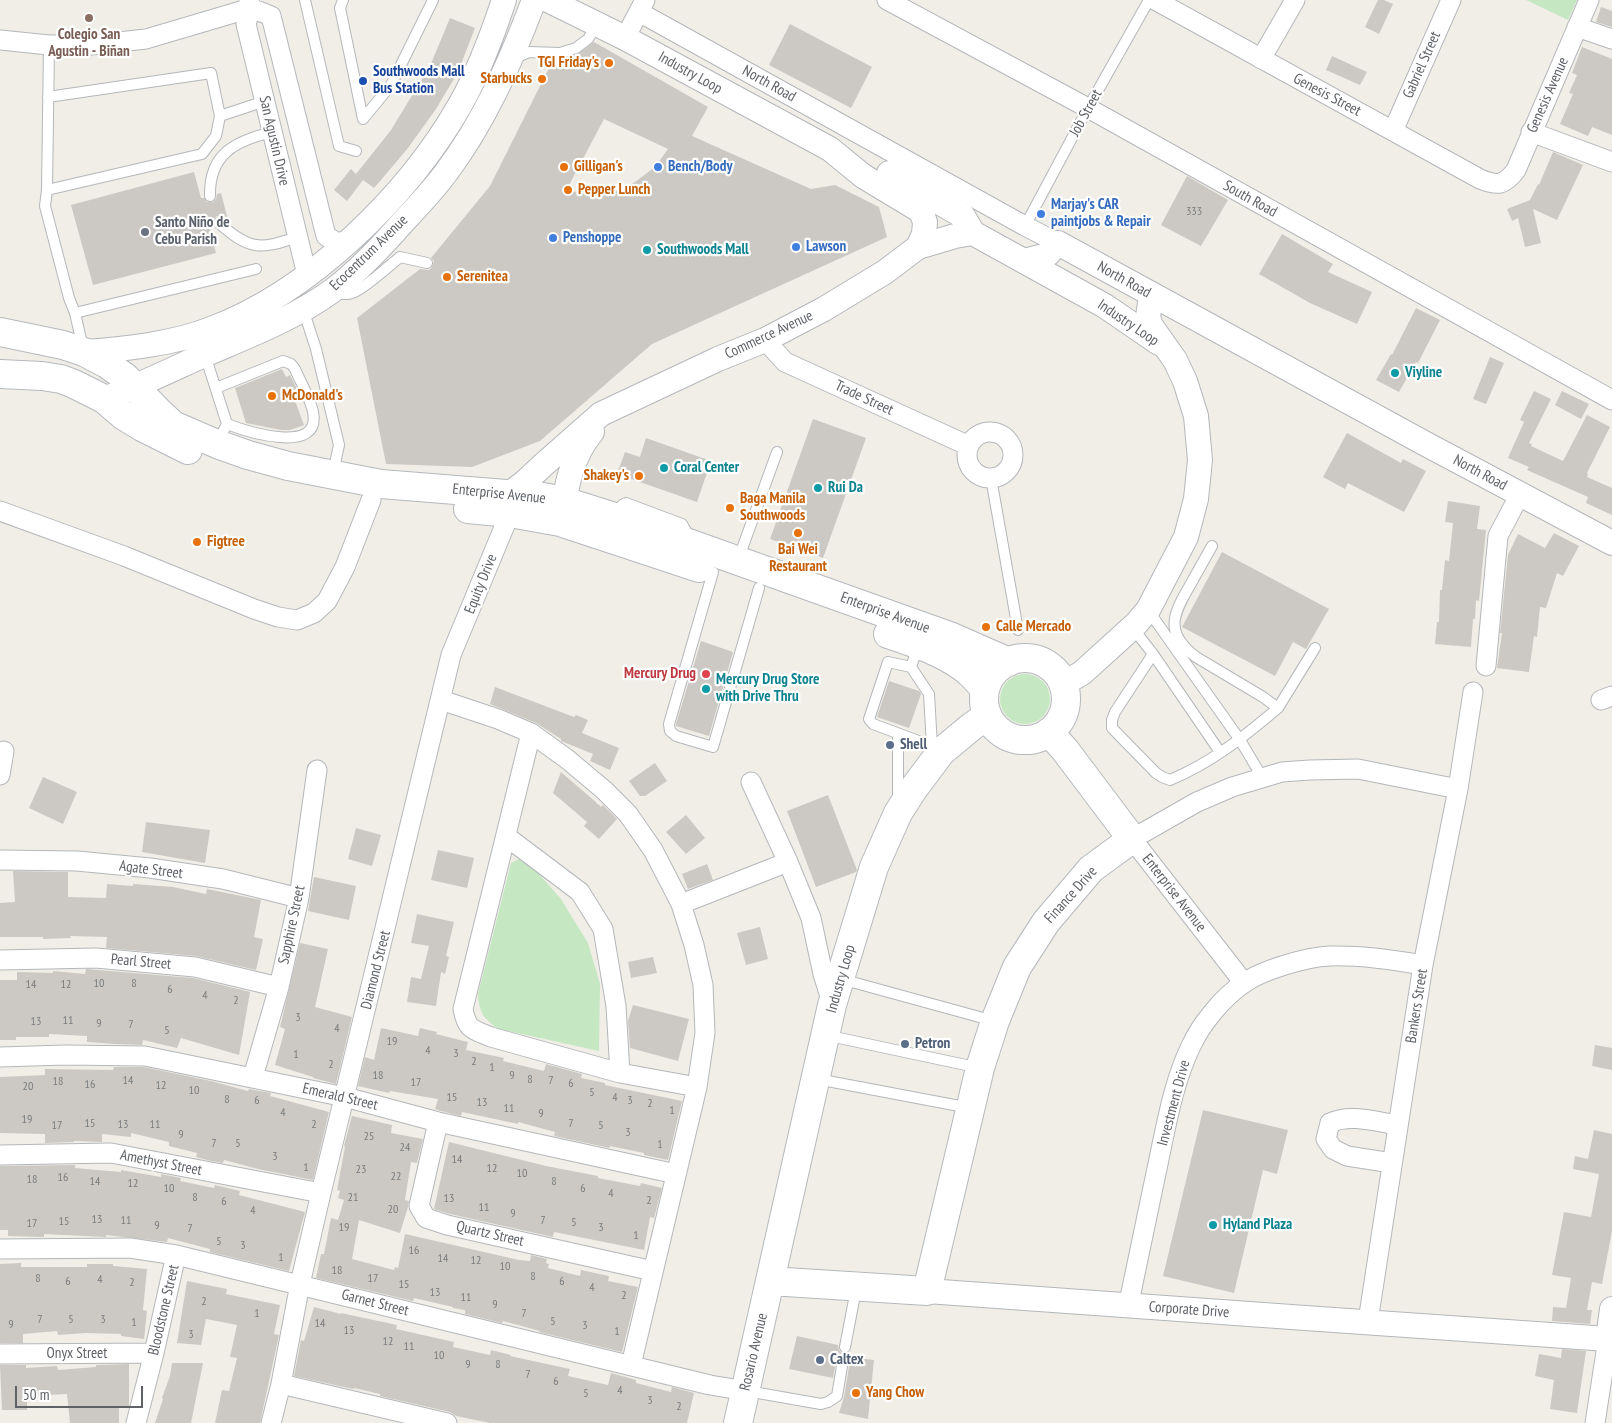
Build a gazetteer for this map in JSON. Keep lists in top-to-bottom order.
{
  "streets": {
    "main road": [
      "Industry Loop",
      "Enterprise Avenue",
      "Finance Drive",
      "Corporate Drive",
      "Rosario Avenue"
    ],
    "street": [
      "Gabriel Street",
      "North Road",
      "Genesis Street",
      "Genesis Avenue",
      "San Agustin Drive",
      "South Road",
      "Ecocentrum Avenue",
      "Commerce Avenue",
      "Trade Street",
      "Equity Drive",
      "Agate Street",
      "Sapphire Street",
      "Pearl Street",
      "Diamond Street",
      "Bankers Street",
      "Emerald Street",
      "Investment Drive",
      "Amethyst Street",
      "Quartz Street",
      "Garnet Street",
      "Bloodstone Street",
      "Onyx Street"
    ],
    "lane": ["Job Street"]
  },
  "crossings": [
    ["Gabriel Street", "Genesis Street"],
    ["Industry Loop", "Commerce Avenue"],
    ["Industry Loop", "Enterprise Avenue"],
    ["Industry Loop", "Corporate Drive"],
    ["Industry Loop", "Rosario Avenue"],
    ["North Road", "Job Street"],
    ["Genesis Street", "Genesis Avenue"],
    ["Job Street", "South Road"],
    ["San Agustin Drive", "Ecocentrum Avenue"],
    ["Ecocentrum Avenue", "Enterprise Avenue"],
    ["Commerce Avenue", "Trade Street"],
    ["Commerce Avenue", "Enterprise Avenue"],
    ["Commerce Avenue", "Equity Drive"],
    ["Enterprise Avenue", "Equity Drive"],
    ["Enterprise Avenue", "Finance Drive"],
    ["Enterprise Avenue", "Investment Drive"],
    ["Equity Drive", "Diamond Street"],
    ["Agate Street", "Sapphire Street"],
    ["Finance Drive", "Bankers Street"],
    ["Finance Drive", "Corporate Drive"],
    ["Sapphire Street", "Pearl Street"],
    ["Sapphire Street", "Emerald Street"],
    ["Diamond Street", "Emerald Street"],
    ["Diamond Street", "Amethyst Street"],
    ["Diamond Street", "Garnet Street"],
    ["Bankers Street", "Investment Drive"],
    ["Bankers Street", "Corporate Drive"],
    ["Emerald Street", "Quartz Street"],
    ["Investment Drive", "Corporate Drive"],
    ["Garnet Street", "Bloodstone Street"],
    ["Garnet Street", "Rosario Avenue"],
    ["Bloodstone Street", "Onyx Street"],
    ["Corporate Drive", "Rosario Avenue"]
  ],
  "places": [
    "Colegio San Agustin - Biñan",
    "TGI Friday's",
    "Starbucks",
    "Southwoods Mall Bus Station",
    "Gilligan's",
    "Bench/Body",
    "Pepper Lunch",
    "Marjay's CAR paintjobs & Repair",
    "Santo Niño de Cebu Parish",
    "Penshoppe",
    "Lawson",
    "Southwoods Mall",
    "Serenitea",
    "Viyline",
    "McDonald's",
    "Coral Center",
    "Shakey's",
    "Rui Da",
    "Baga Manila Southwoods",
    "Bai Wei Restaurant",
    "Figtree",
    "Calle Mercado",
    "Mercury Drug",
    "Mercury Drug Store with Drive Thru",
    "Shell",
    "Petron",
    "Hyland Plaza",
    "Caltex",
    "Yang Chow"
  ],
  "house_numbers": [
    "333",
    "10",
    "8",
    "14",
    "12",
    "6",
    "4",
    "2",
    "3",
    "11",
    "13",
    "9",
    "7",
    "4",
    "5",
    "19",
    "4",
    "3",
    "1",
    "2",
    "2",
    "1",
    "18",
    "9",
    "8",
    "14",
    "7",
    "18",
    "17",
    "6",
    "16",
    "12",
    "20",
    "10",
    "5",
    "15",
    "4",
    "8",
    "6",
    "3",
    "13",
    "2",
    "11",
    "1",
    "4",
    "9",
    "19",
    "15",
    "7",
    "13",
    "11",
    "2",
    "17",
    "5",
    "3",
    "9",
    "25",
    "7",
    "5",
    "1",
    "24",
    "3",
    "14",
    "1",
    "12",
    "23",
    "10",
    "22",
    "16",
    "18",
    "14",
    "8",
    "12",
    "10",
    "6",
    "4",
    "8",
    "21",
    "13",
    "2",
    "6",
    "11",
    "20",
    "4",
    "9",
    "13",
    "11",
    "7",
    "15",
    "5",
    "17",
    "9",
    "19",
    "3",
    "7",
    "1",
    "5",
    "3",
    "16",
    "1",
    "14",
    "12",
    "10",
    "18",
    "8",
    "8",
    "17",
    "4",
    "6",
    "6",
    "2",
    "15",
    "4",
    "13",
    "2",
    "11",
    "2",
    "9",
    "1",
    "7",
    "7",
    "5",
    "3",
    "5",
    "1",
    "14",
    "9",
    "3",
    "13",
    "1",
    "3",
    "12",
    "11",
    "10",
    "9",
    "8",
    "7",
    "6",
    "4",
    "5",
    "3",
    "2"
  ],
  "scale_bar": "50 m"
}
